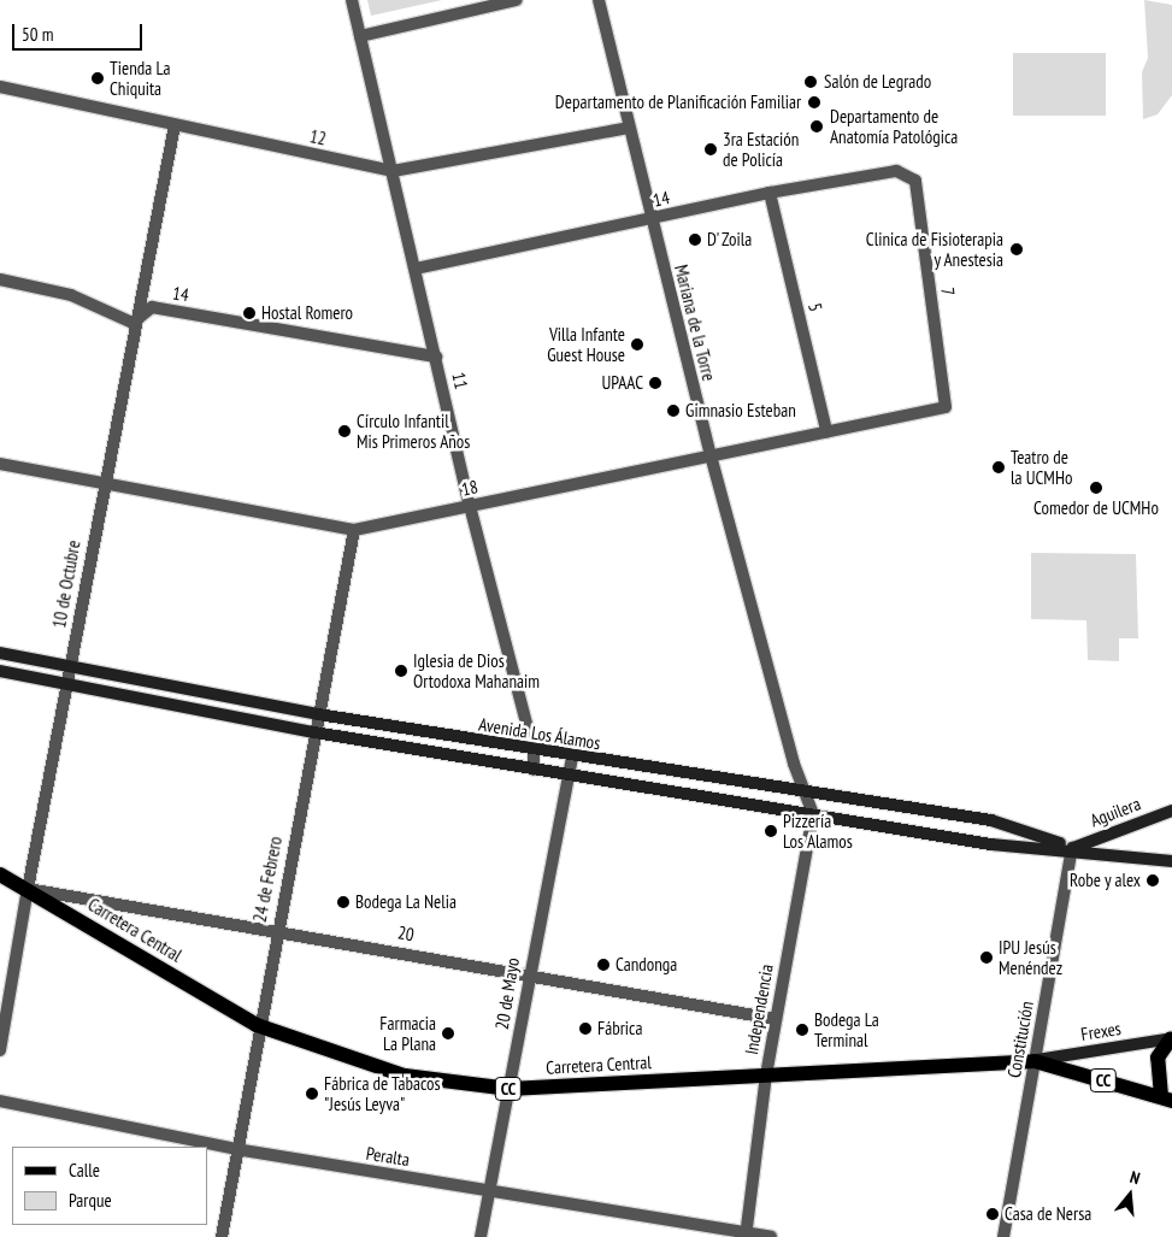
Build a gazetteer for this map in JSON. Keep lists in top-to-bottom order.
{
  "streets": {
    "main road": [
      "Avenida Los Álamos",
      "Aguilera",
      "Carretera Central",
      "Frexes",
      "CC"
    ],
    "street": [
      "12",
      "14",
      "7",
      "5",
      "Mariana de la Torre",
      "11",
      "18",
      "10 de Octubre",
      "24 de Febrero",
      "20",
      "20 de Mayo",
      "Independencia",
      "Constitución",
      "Peralta"
    ]
  },
  "crossings": [
    ["12", "Mariana de la Torre"],
    ["12", "11"],
    ["12", "10 de Octubre"],
    ["14", "7"],
    ["14", "5"],
    ["14", "Mariana de la Torre"],
    ["14", "11"],
    ["14", "10 de Octubre"],
    ["7", "18"],
    ["5", "18"],
    ["Mariana de la Torre", "18"],
    ["Mariana de la Torre", "Avenida Los Álamos"],
    ["11", "18"],
    ["11", "Avenida Los Álamos"],
    ["18", "10 de Octubre"],
    ["18", "24 de Febrero"],
    ["10 de Octubre", "Avenida Los Álamos"],
    ["10 de Octubre", "Carretera Central"],
    ["10 de Octubre", "20"],
    ["Avenida Los Álamos", "Aguilera"],
    ["Avenida Los Álamos", "24 de Febrero"],
    ["Avenida Los Álamos", "20 de Mayo"],
    ["Avenida Los Álamos", "Independencia"],
    ["Avenida Los Álamos", "Constitución"],
    ["Aguilera", "Constitución"],
    ["24 de Febrero", "Carretera Central"],
    ["24 de Febrero", "20"],
    ["24 de Febrero", "Peralta"],
    ["Carretera Central", "20"],
    ["Carretera Central", "20 de Mayo"],
    ["Carretera Central", "Independencia"],
    ["Carretera Central", "Frexes"],
    ["Carretera Central", "Constitución"],
    ["20", "20 de Mayo"],
    ["20", "Independencia"],
    ["20 de Mayo", "Peralta"],
    ["Independencia", "Peralta"],
    ["Frexes", "Constitución"]
  ],
  "places": [
    "Tienda La Chiquita",
    "Salón de Legrado",
    "Departamento de Planificación Familiar",
    "Departamento de Anatomía Patológica",
    "3ra Estación de Policía",
    "D' Zoila",
    "Clinica de Fisioterapia y Anestesia",
    "Hostal Romero",
    "Villa Infante Guest House",
    "UPAAC",
    "Gimnasio Esteban",
    "Círculo Infantil Mis Primeros Años",
    "Teatro de la UCMHo",
    "Comedor de UCMHo",
    "Iglesia de Dios Ortodoxa Mahanaim",
    "Pizzería Los Alamos",
    "Robe y alex",
    "Bodega La Nelia",
    "IPU Jesús Menéndez",
    "Candonga",
    "Fábrica",
    "Bodega La Terminal",
    "Farmacia La Plana",
    "Fábrica de Tabacos \"Jesús Leyva\"",
    "Casa de Nersa"
  ],
  "legend": ["Calle", "Parque"],
  "scale_bar": "50 m",
  "north": "top"
}
